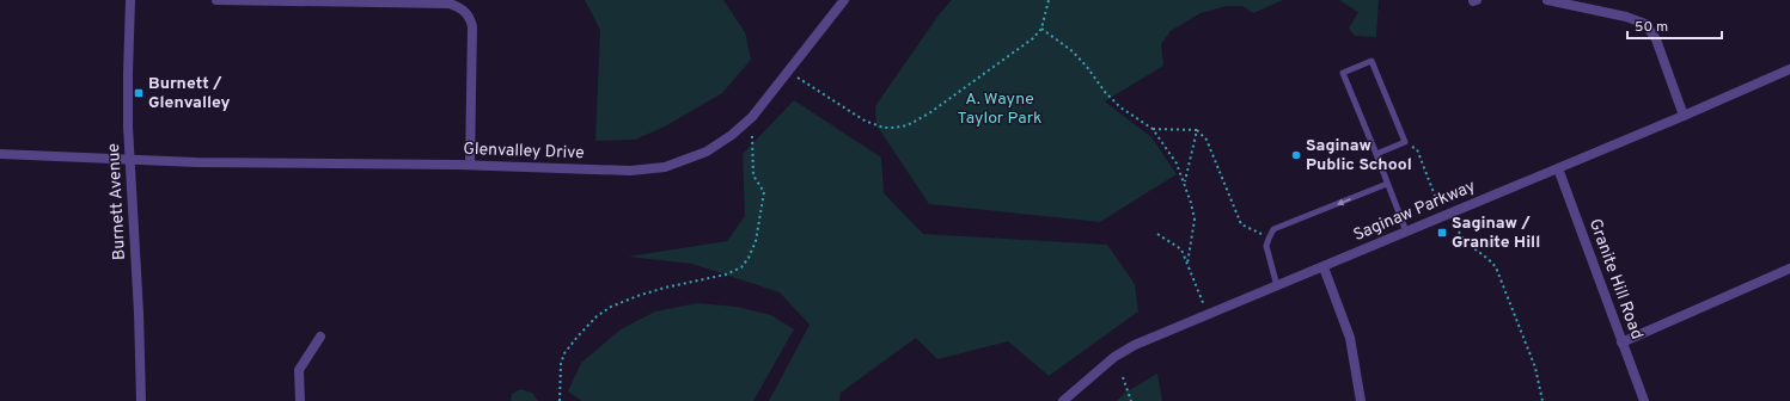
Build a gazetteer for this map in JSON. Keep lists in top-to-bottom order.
{
  "streets": {
    "street": [
      "Glenvalley Drive",
      "Burnett Avenue",
      "Saginaw Parkway",
      "Granite Hill Road"
    ]
  },
  "crossings": [
    ["Glenvalley Drive", "Burnett Avenue"],
    ["Saginaw Parkway", "Granite Hill Road"]
  ],
  "parks": ["A. Wayne Taylor Park"],
  "places": {
    "transit": ["Burnett / Glenvalley", "Saginaw / Granite Hill"],
    "other": ["Saginaw Public School"]
  },
  "scale_bar": "50 m"
}
